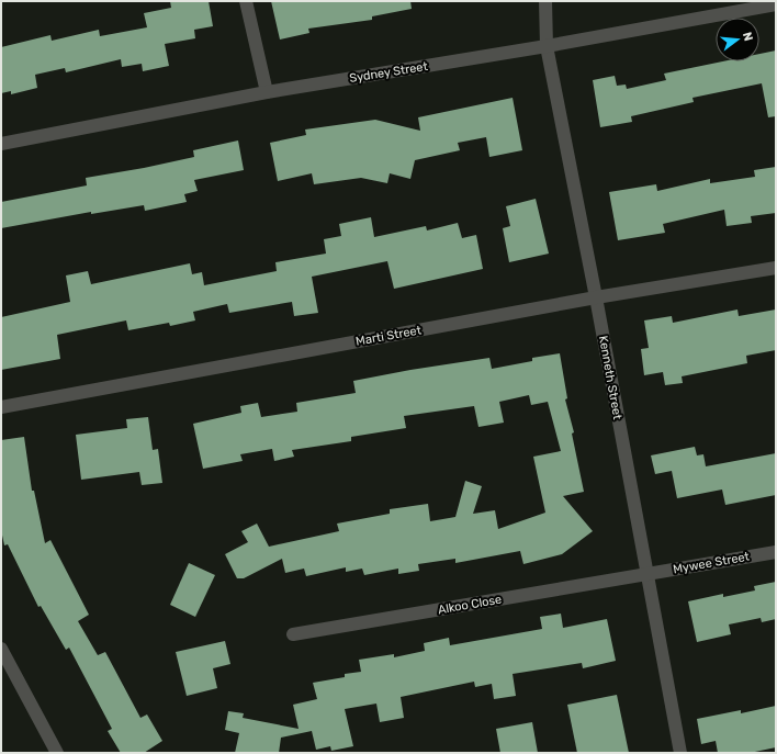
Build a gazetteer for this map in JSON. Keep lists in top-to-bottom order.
{
  "streets": {
    "street": [
      "Sydney Street",
      "Marti Street",
      "Kenneth Street",
      "Mywee Street",
      "Alkoo Close"
    ]
  },
  "crossings": [
    ["Sydney Street", "Kenneth Street"],
    ["Marti Street", "Kenneth Street"],
    ["Kenneth Street", "Mywee Street"],
    ["Kenneth Street", "Alkoo Close"],
    ["Mywee Street", "Alkoo Close"]
  ],
  "north": "right"
}
